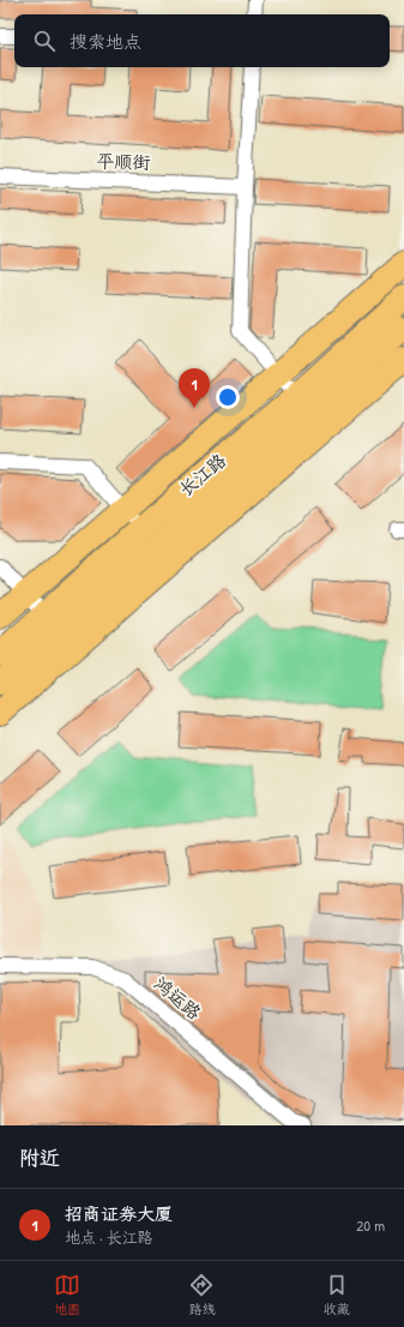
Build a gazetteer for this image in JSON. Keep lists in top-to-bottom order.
{
  "streets": {
    "main road": ["长江路"],
    "street": ["平顺街", "鸿运路"]
  },
  "page": {
    "search": "搜索地点",
    "pins": "1",
    "heading": "附近",
    "list": [
      {
        "mark": "1",
        "name": "招商证券大厦",
        "note": "地点 · 长江路",
        "value": "20 m"
      }
    ],
    "nav": ["地图", "路线", "收藏"]
  }
}
